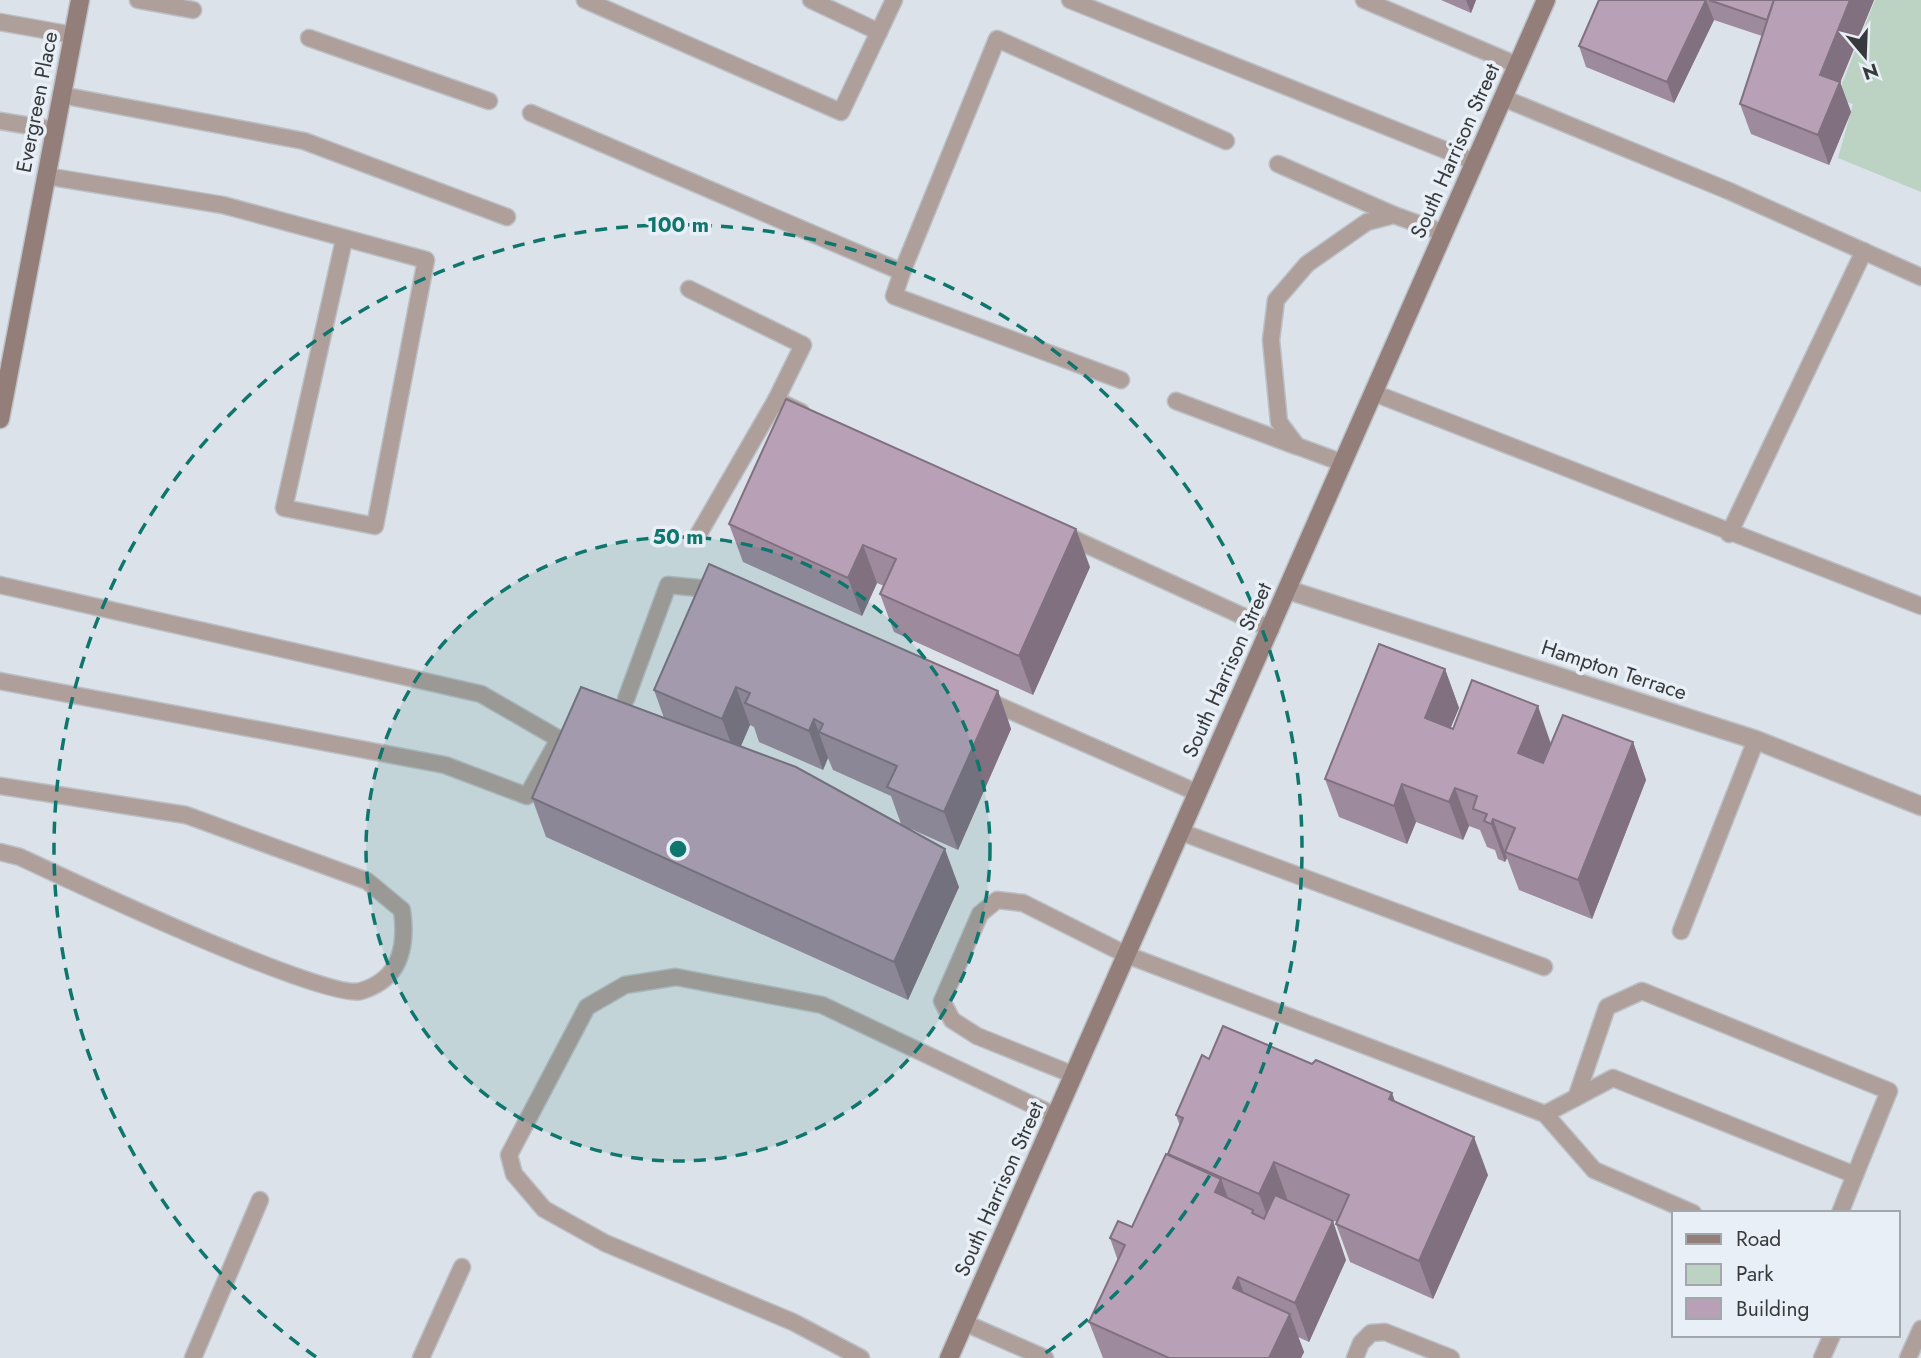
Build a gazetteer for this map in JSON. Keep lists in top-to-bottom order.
{
  "streets": {
    "main road": ["Evergreen Place", "South Harrison Street"],
    "street": ["Hampton Terrace"]
  },
  "crossings": [
    ["South Harrison Street", "Hampton Terrace"]
  ],
  "legend": ["Road", "Park", "Building"],
  "north": "bottom",
  "rings": ["100 m", "50 m"]
}
